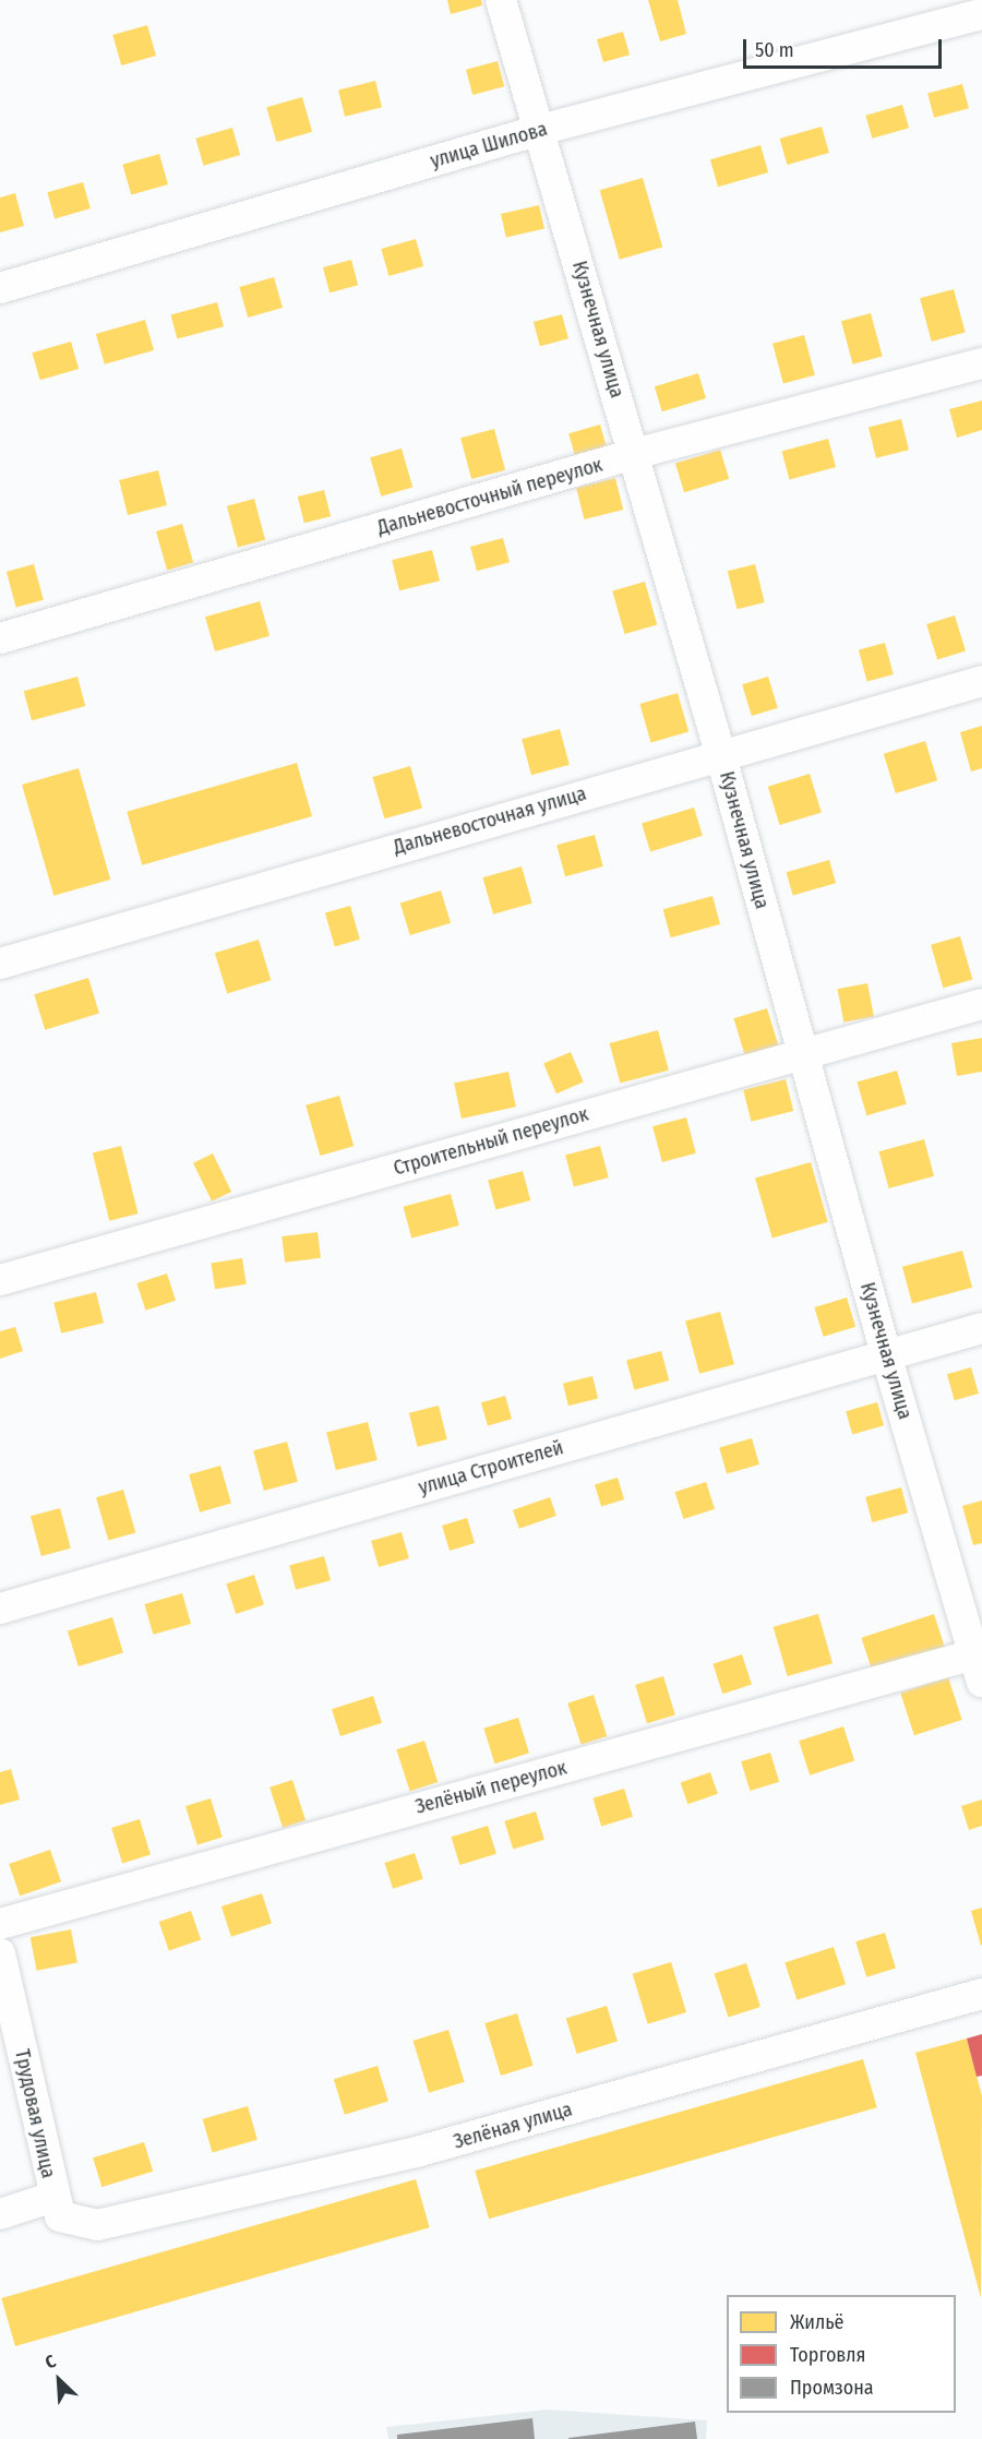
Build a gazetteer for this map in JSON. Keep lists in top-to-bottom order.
{
  "streets": {
    "street": [
      "улица Шилова",
      "Кузнечная улица",
      "Дальневосточный переулок",
      "Дальневосточная улица",
      "Строительный переулок",
      "улица Строителей",
      "Зелёный переулок",
      "Трудовая улица",
      "Зелёная улица"
    ]
  },
  "crossings": [
    ["улица Шилова", "Кузнечная улица"],
    ["Кузнечная улица", "Дальневосточный переулок"],
    ["Кузнечная улица", "Дальневосточная улица"],
    ["Кузнечная улица", "Строительный переулок"],
    ["Кузнечная улица", "улица Строителей"],
    ["Кузнечная улица", "Зелёный переулок"],
    ["Трудовая улица", "Зелёная улица"]
  ],
  "legend": ["Жильё", "Торговля", "Промзона"],
  "scale_bar": "50 m",
  "north": "top left"
}
